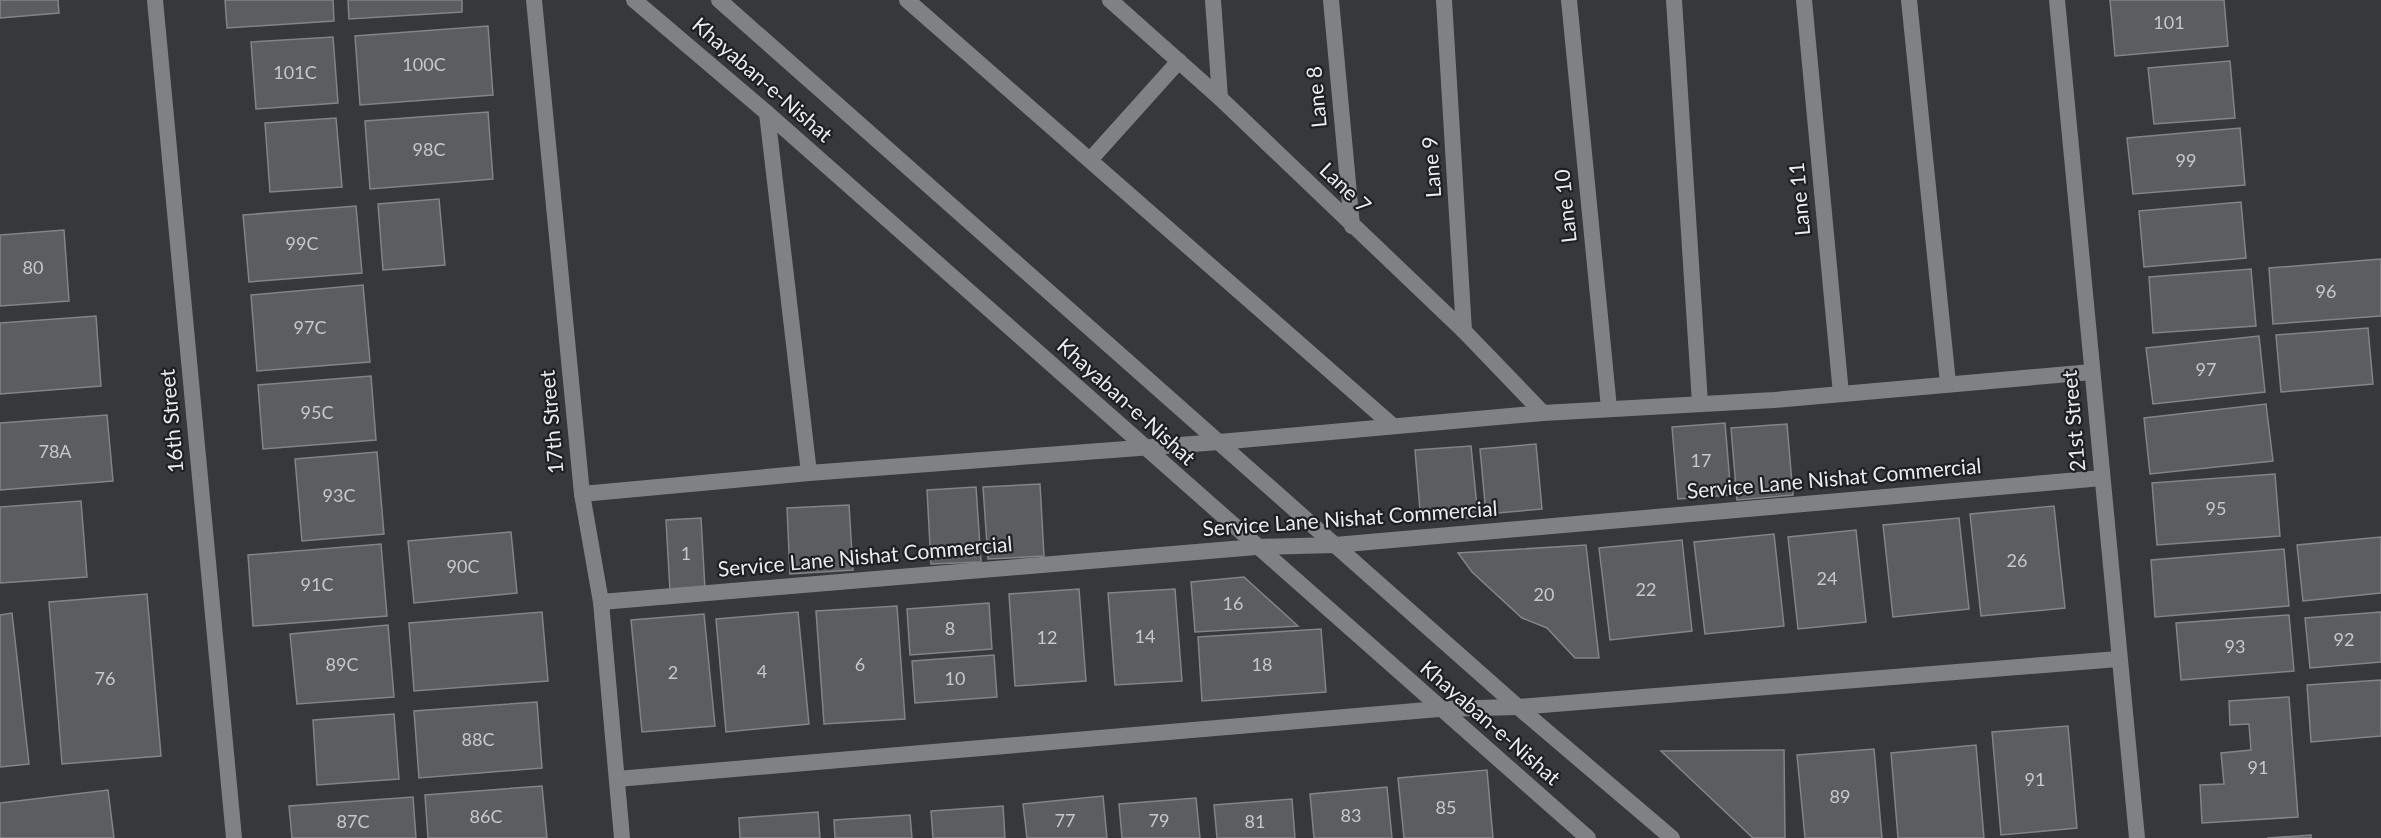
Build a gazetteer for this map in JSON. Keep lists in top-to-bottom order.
{
  "streets": {
    "street": [
      "Khayaban-e-Nishat",
      "Lane 8",
      "Lane 9",
      "Lane 7",
      "Lane 11",
      "Lane 10",
      "16th Street",
      "21st Street",
      "17th Street",
      "Service Lane Nishat Commercial"
    ]
  },
  "crossings": [
    ["Khayaban-e-Nishat", "Service Lane Nishat Commercial"],
    ["Lane 8", "Lane 7"],
    ["Lane 9", "Lane 7"],
    ["21st Street", "Service Lane Nishat Commercial"],
    ["17th Street", "Service Lane Nishat Commercial"]
  ],
  "house_numbers": [
    "101",
    "100C",
    "101C",
    "98C",
    "99",
    "99C",
    "80",
    "96",
    "97C",
    "97",
    "95C",
    "78A",
    "17",
    "93C",
    "95",
    "1",
    "26",
    "90C",
    "24",
    "91C",
    "22",
    "20",
    "16",
    "8",
    "14",
    "12",
    "92",
    "93",
    "89C",
    "6",
    "18",
    "4",
    "2",
    "76",
    "10",
    "88C",
    "91",
    "91",
    "89",
    "85",
    "83",
    "86C",
    "77",
    "79",
    "87C",
    "81"
  ]
}
